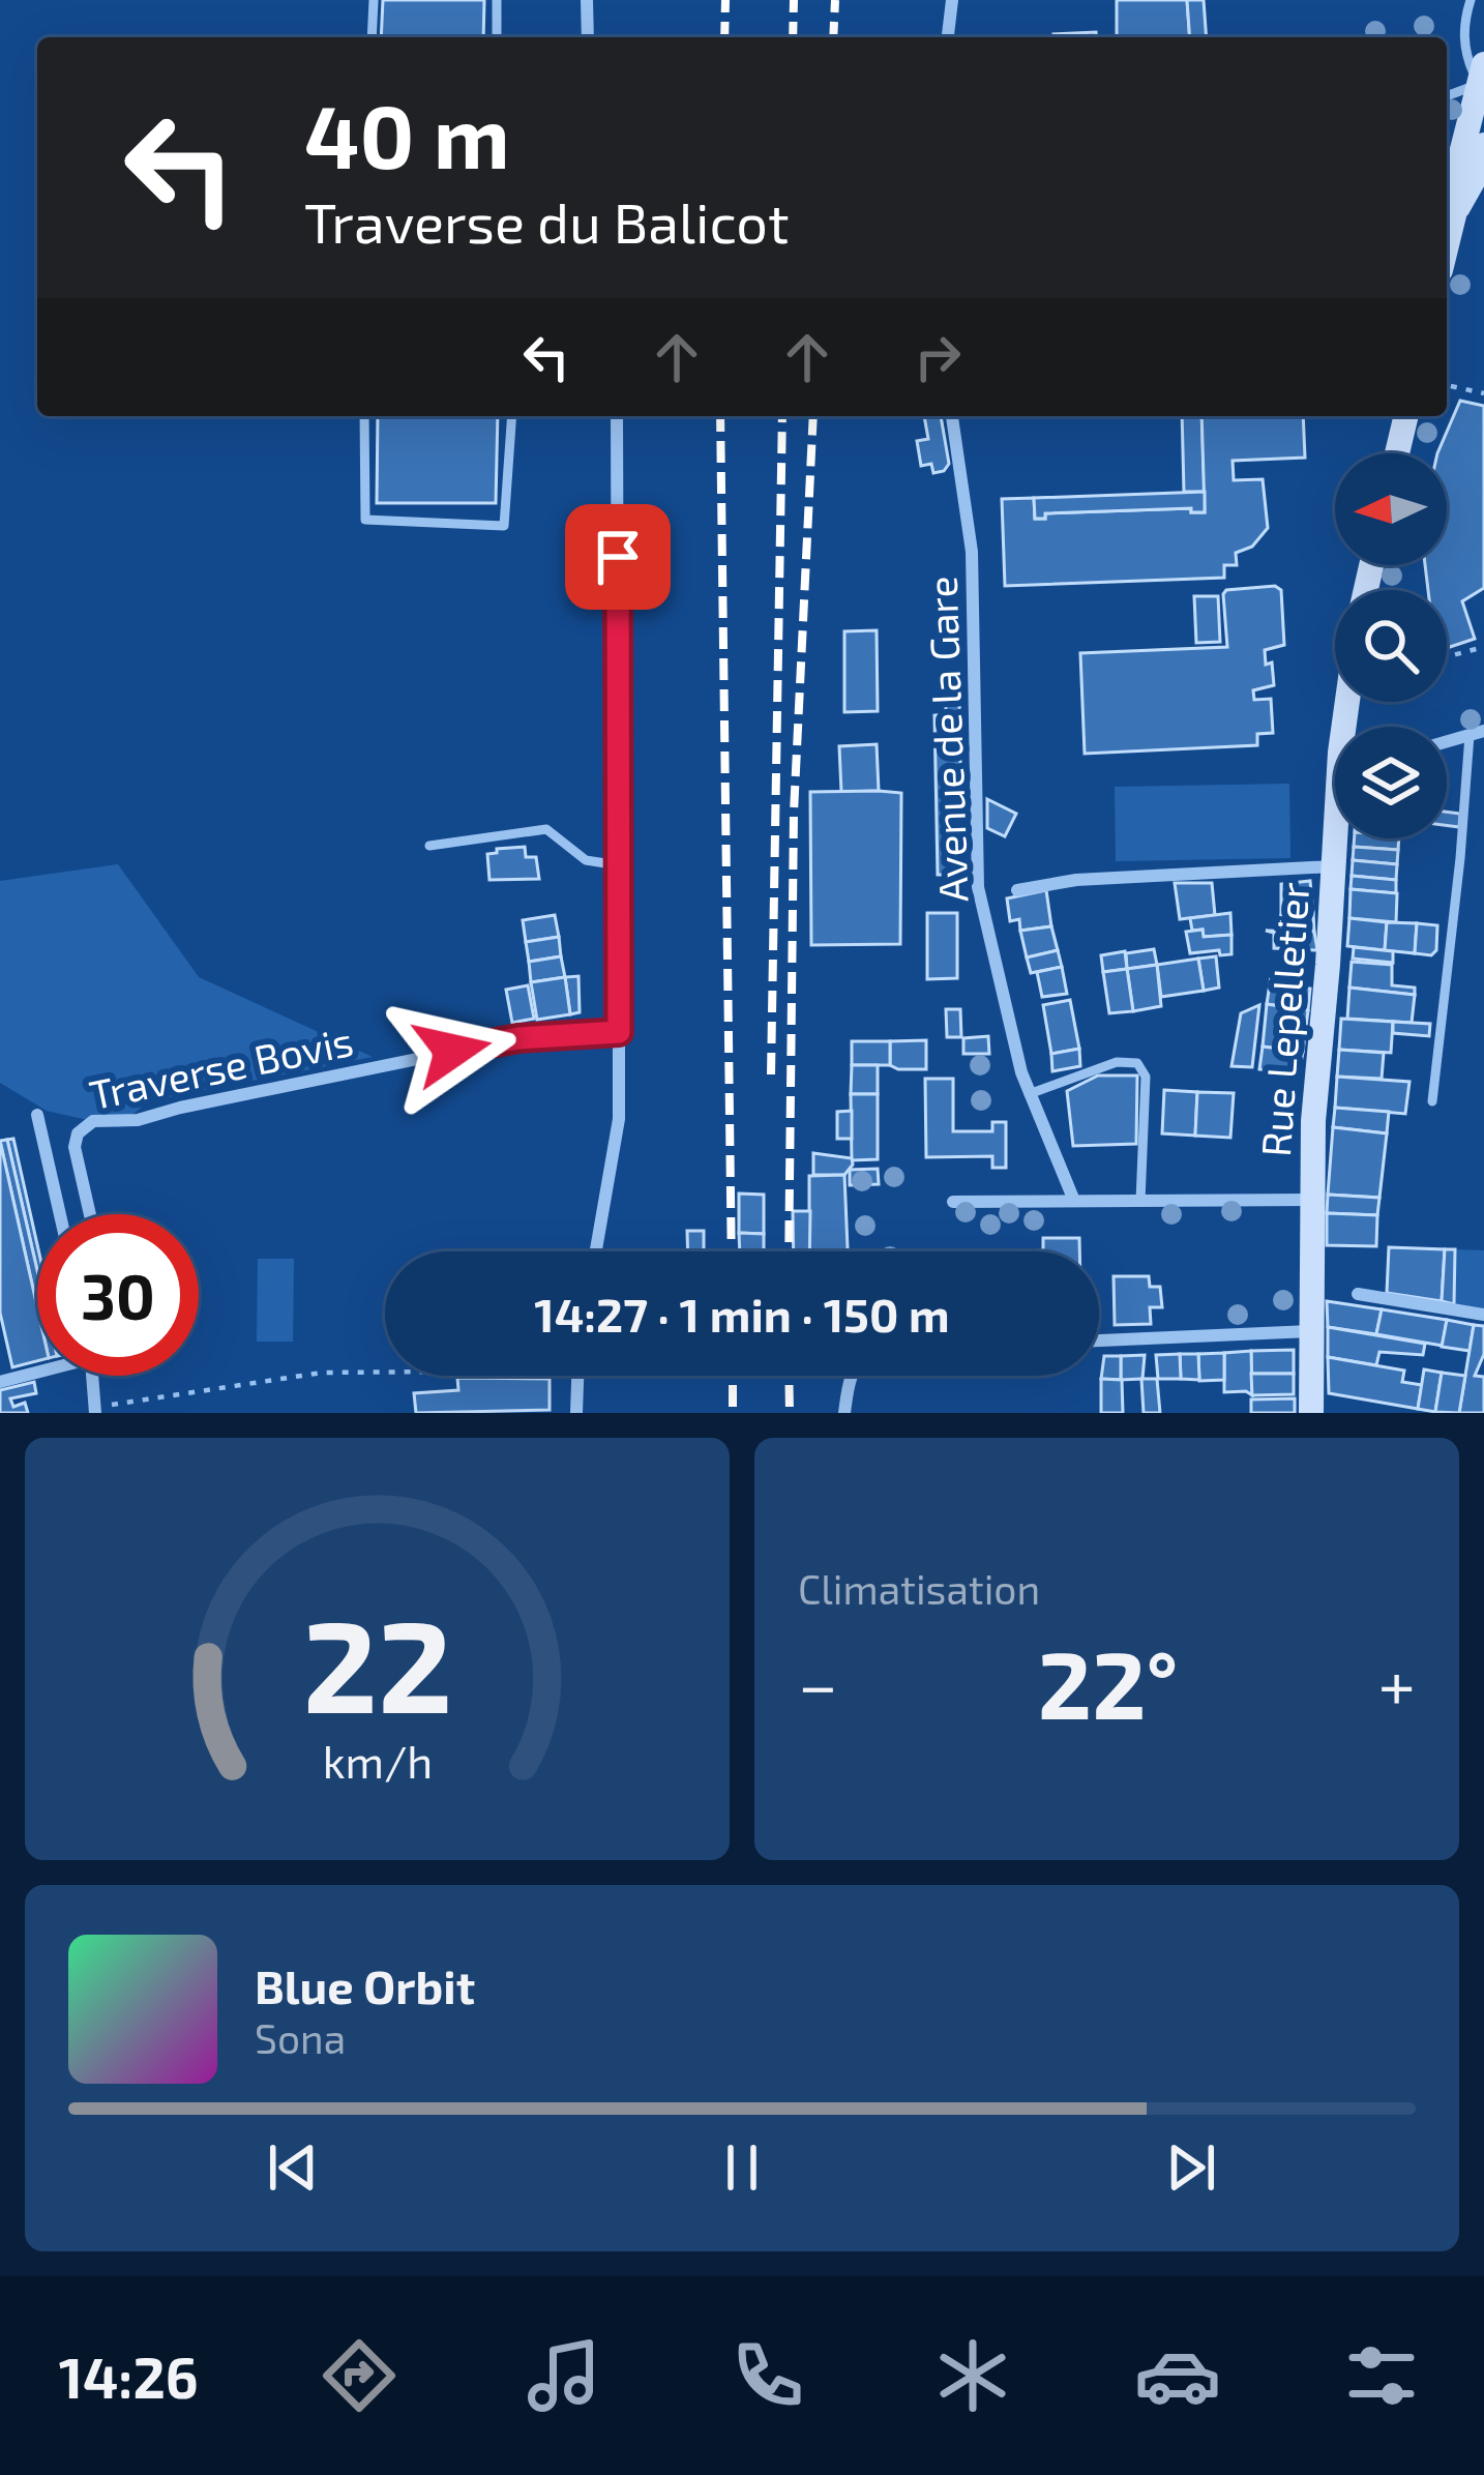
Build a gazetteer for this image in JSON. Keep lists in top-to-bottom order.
{
  "streets": {
    "street": ["Avenue de la Gare", "Rue Lepelletier", "Traverse Bovis"]
  },
  "north": "left",
  "page": {
    "turn": ["40 m", "Traverse du Balicot"],
    "limit": "30",
    "trip": "14:27 · 1 min · 150 m",
    "tile": "Climatisation",
    "heat": ["−", "22°", "+"],
    "song": ["Blue Orbit", "Sona"],
    "tabs": "14:26",
    "gauge": ["22", "km/h"]
  }
}
